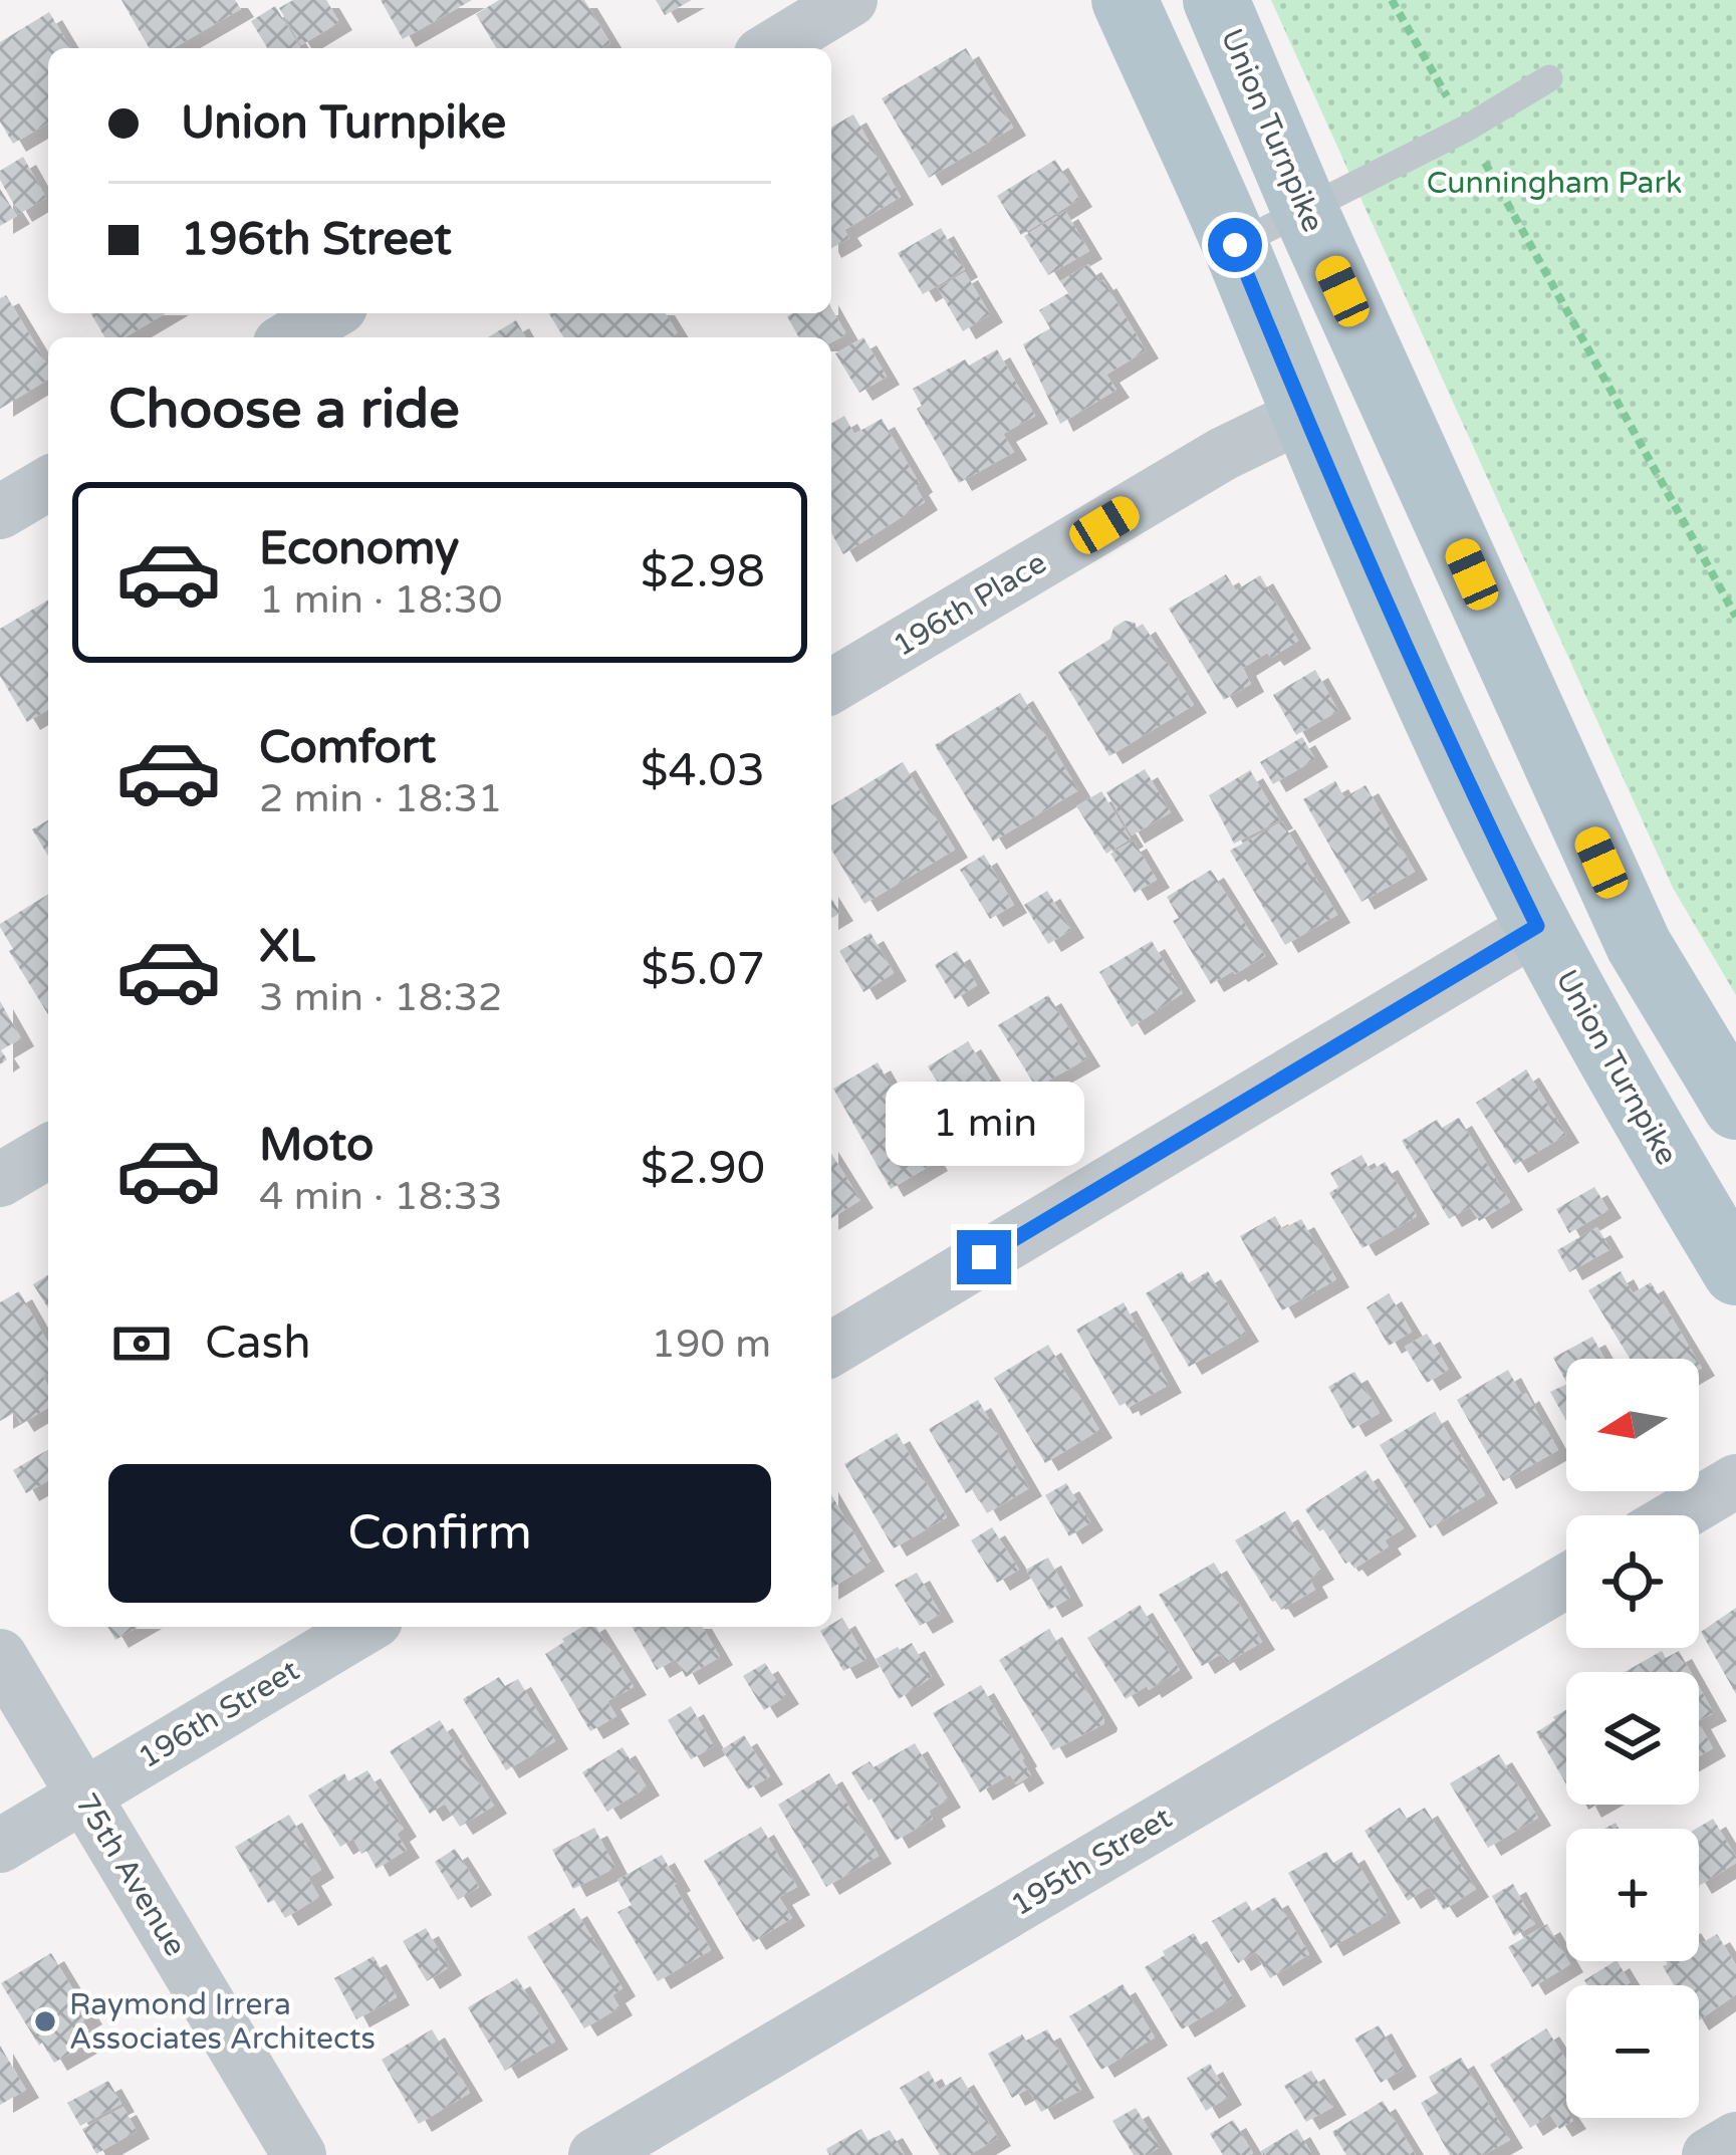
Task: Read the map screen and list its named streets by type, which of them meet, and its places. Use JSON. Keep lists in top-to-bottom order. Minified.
{"streets":{"main road":["Union Turnpike"],"street":["196th Place","196th Street","195th Street","75th Avenue"]},"crossings":[["Union Turnpike","196th Place"],["196th Street","75th Avenue"]],"parks":["Cunningham Park"],"places":["Raymond Irrera Associates Architects"],"north":"left","page":{"banner":["Union Turnpike","196th Street"],"heading":"Choose a ride","list":[{"name":"Economy","note":"1 min · 18:30","value":"$2.98"},{"name":"Comfort","note":"2 min · 18:31","value":"$4.03"},{"name":"XL","note":"3 min · 18:32","value":"$5.07"},{"name":"Moto","note":"4 min · 18:33","value":"$2.90"}],"bubble":"1 min","pay":["Cash","190 m"],"map_buttons":["+","−"],"buttons":"Confirm"}}
